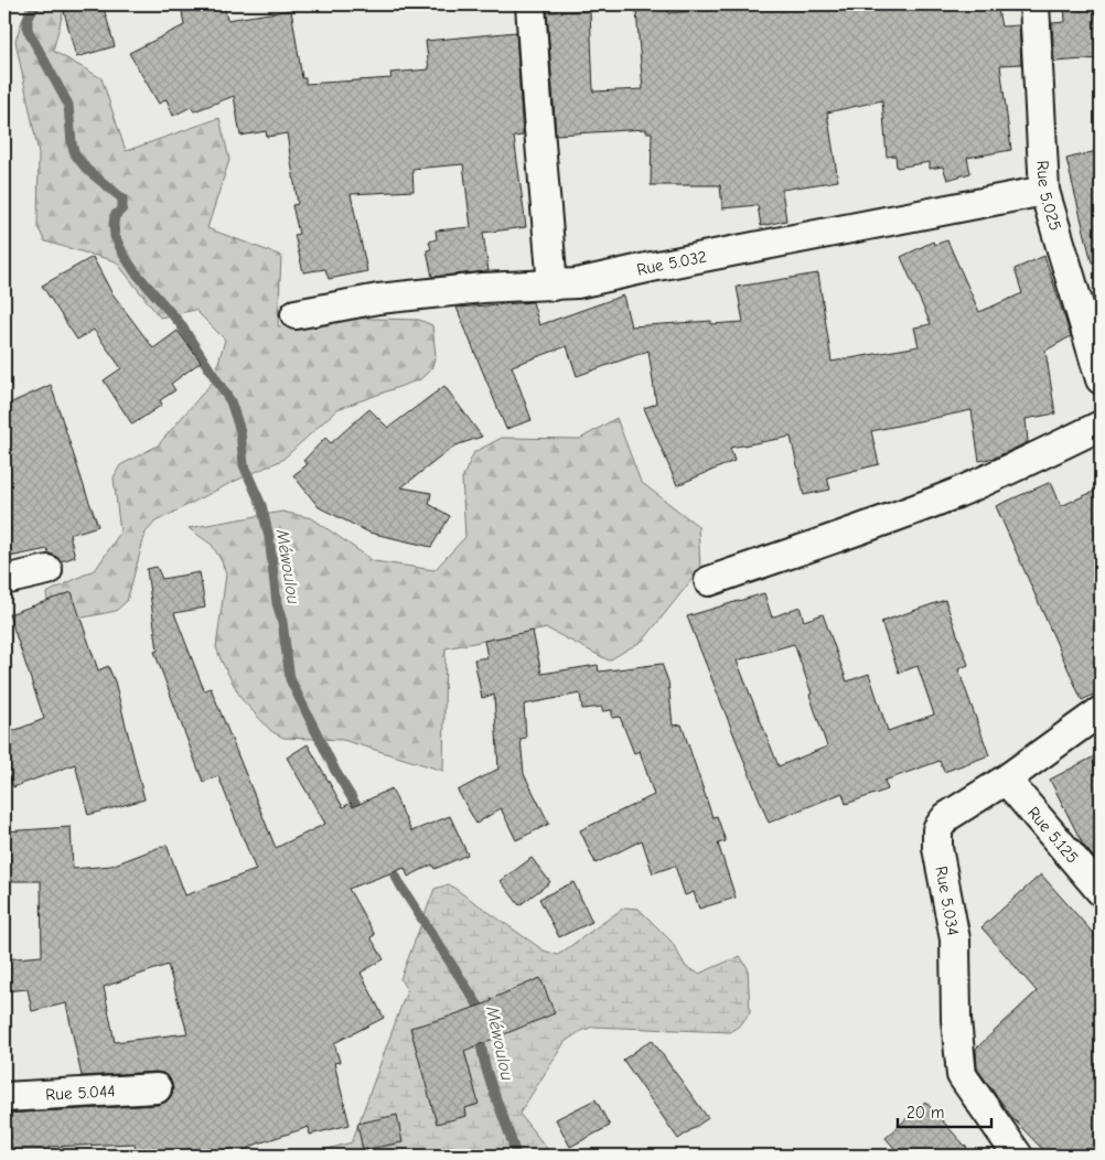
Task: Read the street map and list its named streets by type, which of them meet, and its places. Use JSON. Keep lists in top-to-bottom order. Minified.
{"streets":{"street":["Rue 5.025","Rue 5.032","Rue 5.125","Rue 5.034","Rue 5.044"]},"crossings":[["Rue 5.025","Rue 5.032"],["Rue 5.125","Rue 5.034"]],"water":["Méwoulou"],"scale_bar":"20 m"}
